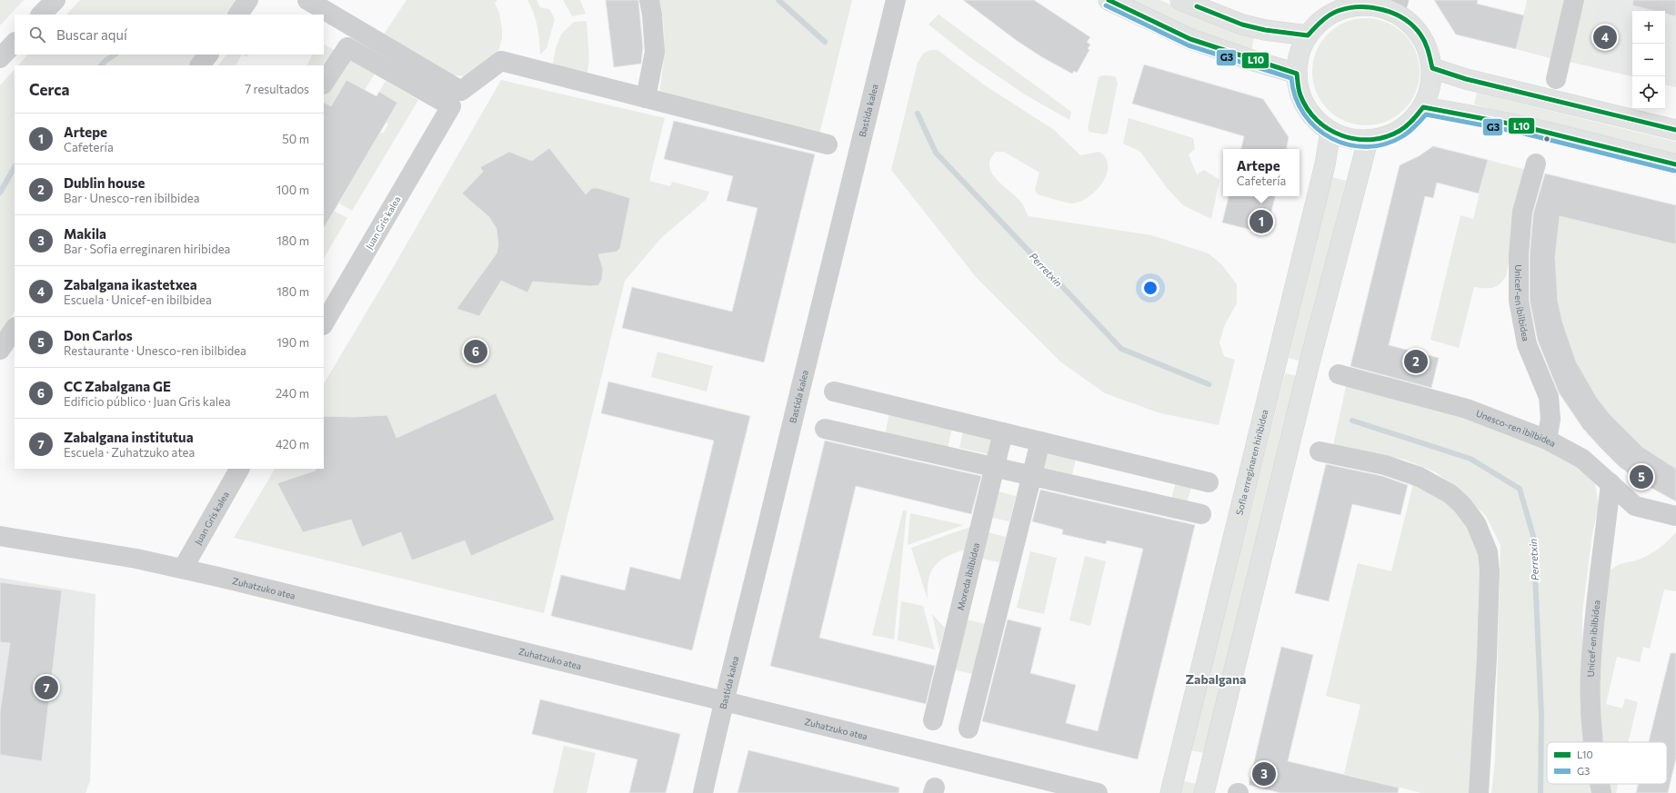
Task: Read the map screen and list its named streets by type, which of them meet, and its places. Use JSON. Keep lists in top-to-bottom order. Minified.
{"streets":{"main road":["Sofia erreginaren hiribidea"],"street":["Bastida kalea","Juan Gris kalea","Unicef-en ibilbidea","Unesco-ren ibilbidea","Moreda ibilbidea","Zuhatzuko atea"]},"crossings":[["Bastida kalea","Zuhatzuko atea"],["Juan Gris kalea","Zuhatzuko atea"],["Unicef-en ibilbidea","Unesco-ren ibilbidea"]],"districts":["Zabalgana"],"water":["Perretxin"],"lines":["transit line L10","transit line G3"],"legend":["L10","G3"],"page":{"map_buttons":["+","−"],"search":"Buscar aquí","pins":["4","1","6","2","5","7","3"],"heading":["Cerca","7 resultados"],"list":[{"mark":"1","name":"Artepe","note":"Cafetería","value":"50 m"},{"mark":"2","name":"Dublin house","note":"Bar · Unesco-ren ibilbidea","value":"100 m"},{"mark":"3","name":"Makila","note":"Bar · Sofia erreginaren hiribidea","value":"180 m"},{"mark":"4","name":"Zabalgana ikastetxea","note":"Escuela · Unicef-en ibilbidea","value":"180 m"},{"mark":"5","name":"Don Carlos","note":"Restaurante · Unesco-ren ibilbidea","value":"190 m"},{"mark":"6","name":"CC Zabalgana GE","note":"Edificio público · Juan Gris kalea","value":"240 m"},{"mark":"7","name":"Zabalgana institutua","note":"Escuela · Zuhatzuko atea","value":"420 m"}],"popup":["Artepe","Cafetería"]}}
